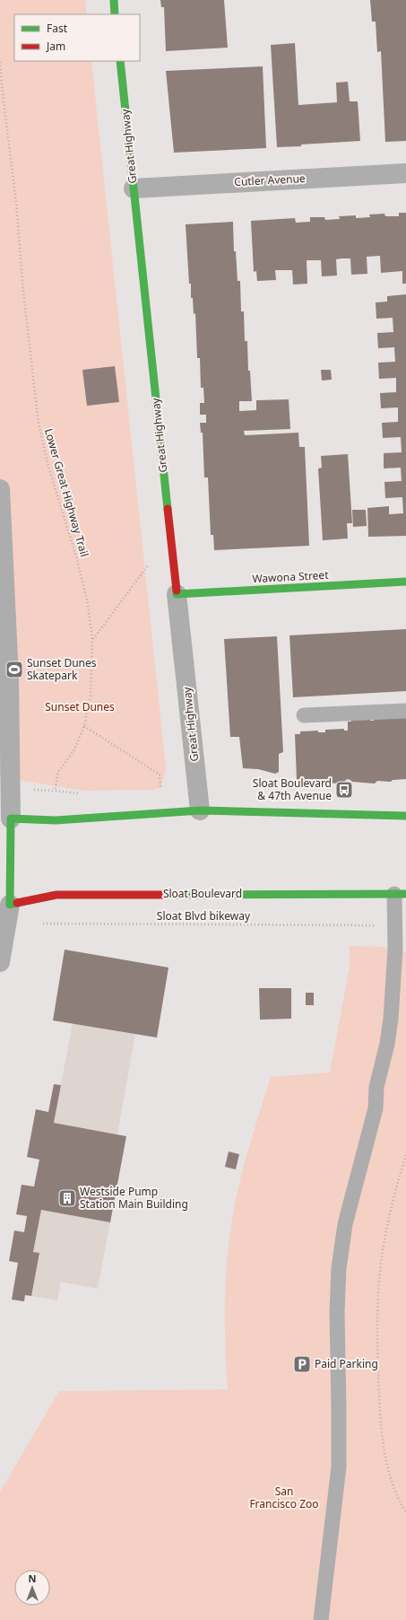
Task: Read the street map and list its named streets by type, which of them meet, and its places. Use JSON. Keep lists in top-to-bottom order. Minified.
{"streets":{"street":["Great Highway","Cutler Avenue","Wawona Street","Sloat Boulevard"],"path":["Lower Great Highway Trail","Sloat Blvd bikeway"]},"crossings":[["Great Highway","Cutler Avenue"],["Great Highway","Wawona Street"],["Sloat Boulevard","Sloat Blvd bikeway"]],"parks":["Sunset Dunes","San Francisco Zoo"],"places":{"sports":["Sunset Dunes Skatepark"],"bus stop":["Sloat Boulevard & 47th Avenue"],"building":["Westside Pump Station Main Building"],"parking":["Paid Parking"]},"legend":["Fast","Jam"],"north":"top"}
